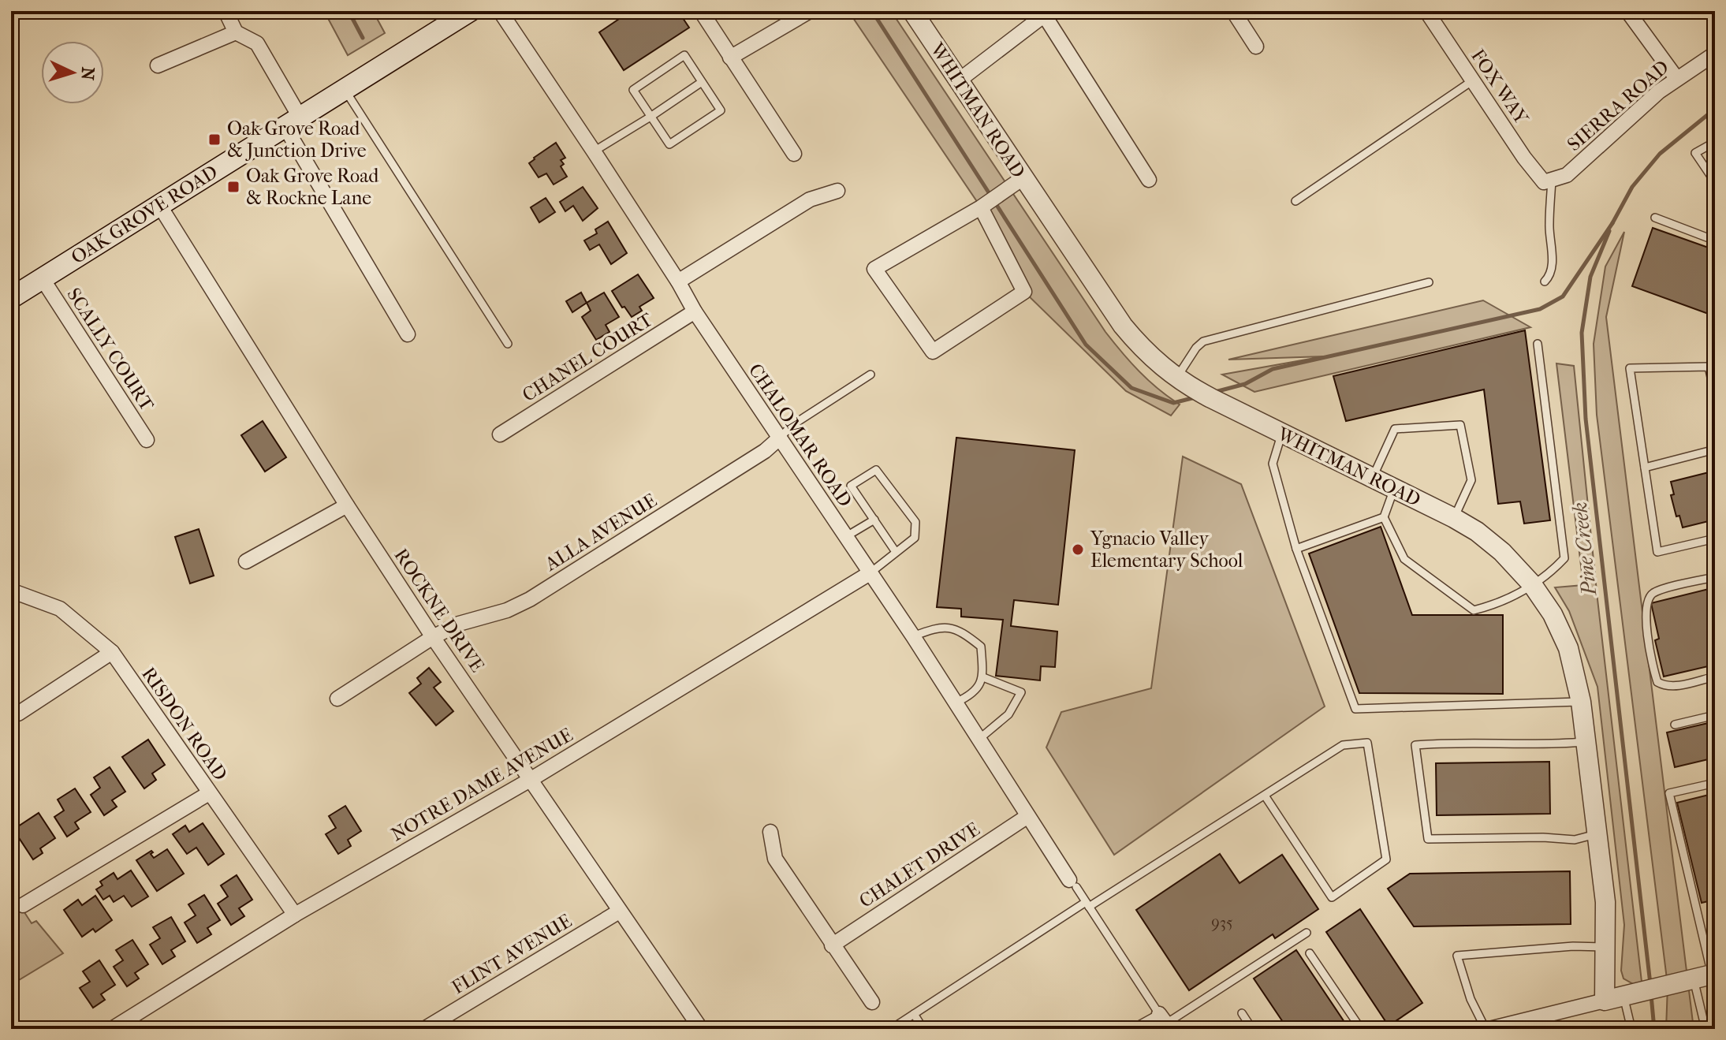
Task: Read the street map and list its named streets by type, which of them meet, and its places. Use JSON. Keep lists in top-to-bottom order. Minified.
{"streets":{"main road":["OAK GROVE ROAD"],"street":["FOX WAY","SIERRA ROAD","WHITMAN ROAD","SCALLY COURT","CHANEL COURT","CHALOMAR ROAD","ALLA AVENUE","ROCKNE DRIVE","RISDON ROAD","NOTRE DAME AVENUE","CHALET DRIVE","FLINT AVENUE"]},"crossings":[["FOX WAY","SIERRA ROAD"],["OAK GROVE ROAD","SCALLY COURT"],["OAK GROVE ROAD","ROCKNE DRIVE"],["CHANEL COURT","CHALOMAR ROAD"],["CHALOMAR ROAD","ALLA AVENUE"],["CHALOMAR ROAD","NOTRE DAME AVENUE"],["CHALOMAR ROAD","CHALET DRIVE"],["ALLA AVENUE","ROCKNE DRIVE"],["ROCKNE DRIVE","NOTRE DAME AVENUE"],["ROCKNE DRIVE","FLINT AVENUE"],["RISDON ROAD","NOTRE DAME AVENUE"]],"water":["Pine Creek"],"places":{"transit":["Oak Grove Road & Junction Drive","Oak Grove Road & Rockne Lane"],"other":["Ygnacio Valley Elementary School"]},"house_numbers":["935"],"north":"right"}
